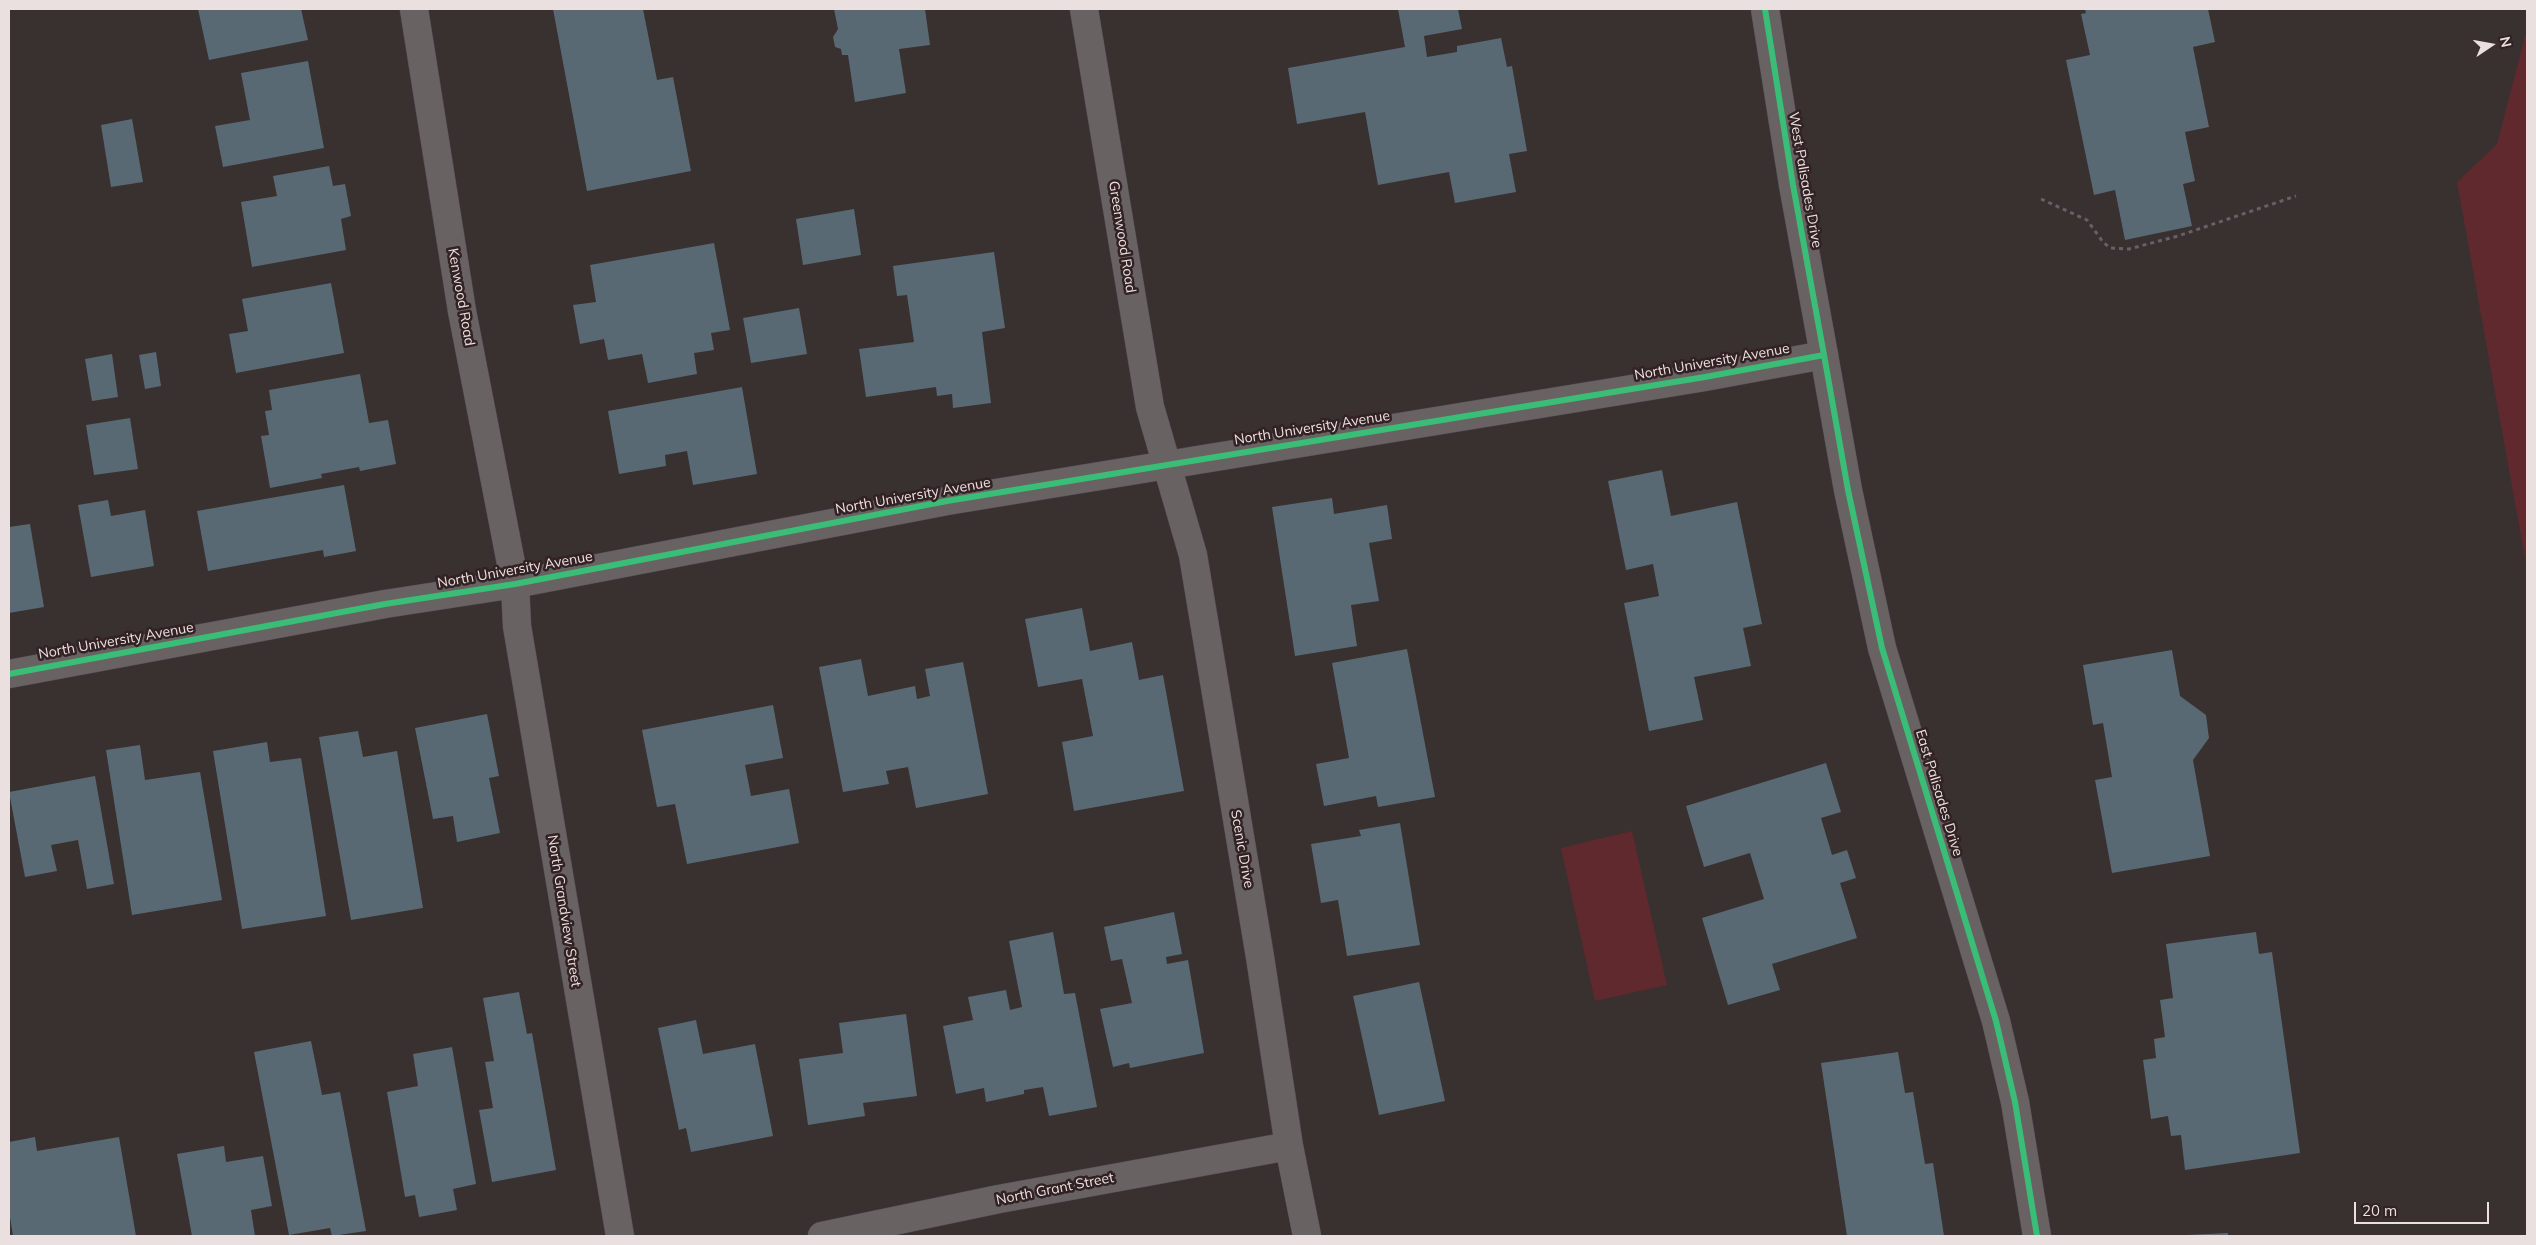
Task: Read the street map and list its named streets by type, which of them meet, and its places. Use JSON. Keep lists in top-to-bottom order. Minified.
{"streets":{"street":["West Palisades Drive","Greenwood Road","Kenwood Road","North University Avenue","East Palisades Drive","Scenic Drive","North Grandview Street","North Grant Street"]},"crossings":[["West Palisades Drive","North University Avenue"],["West Palisades Drive","East Palisades Drive"],["Greenwood Road","North University Avenue"],["Greenwood Road","Scenic Drive"],["Kenwood Road","North University Avenue"],["Kenwood Road","North Grandview Street"],["North University Avenue","East Palisades Drive"],["North University Avenue","Scenic Drive"],["North University Avenue","North Grandview Street"],["Scenic Drive","North Grant Street"]],"scale_bar":"20 m","north":"right"}
